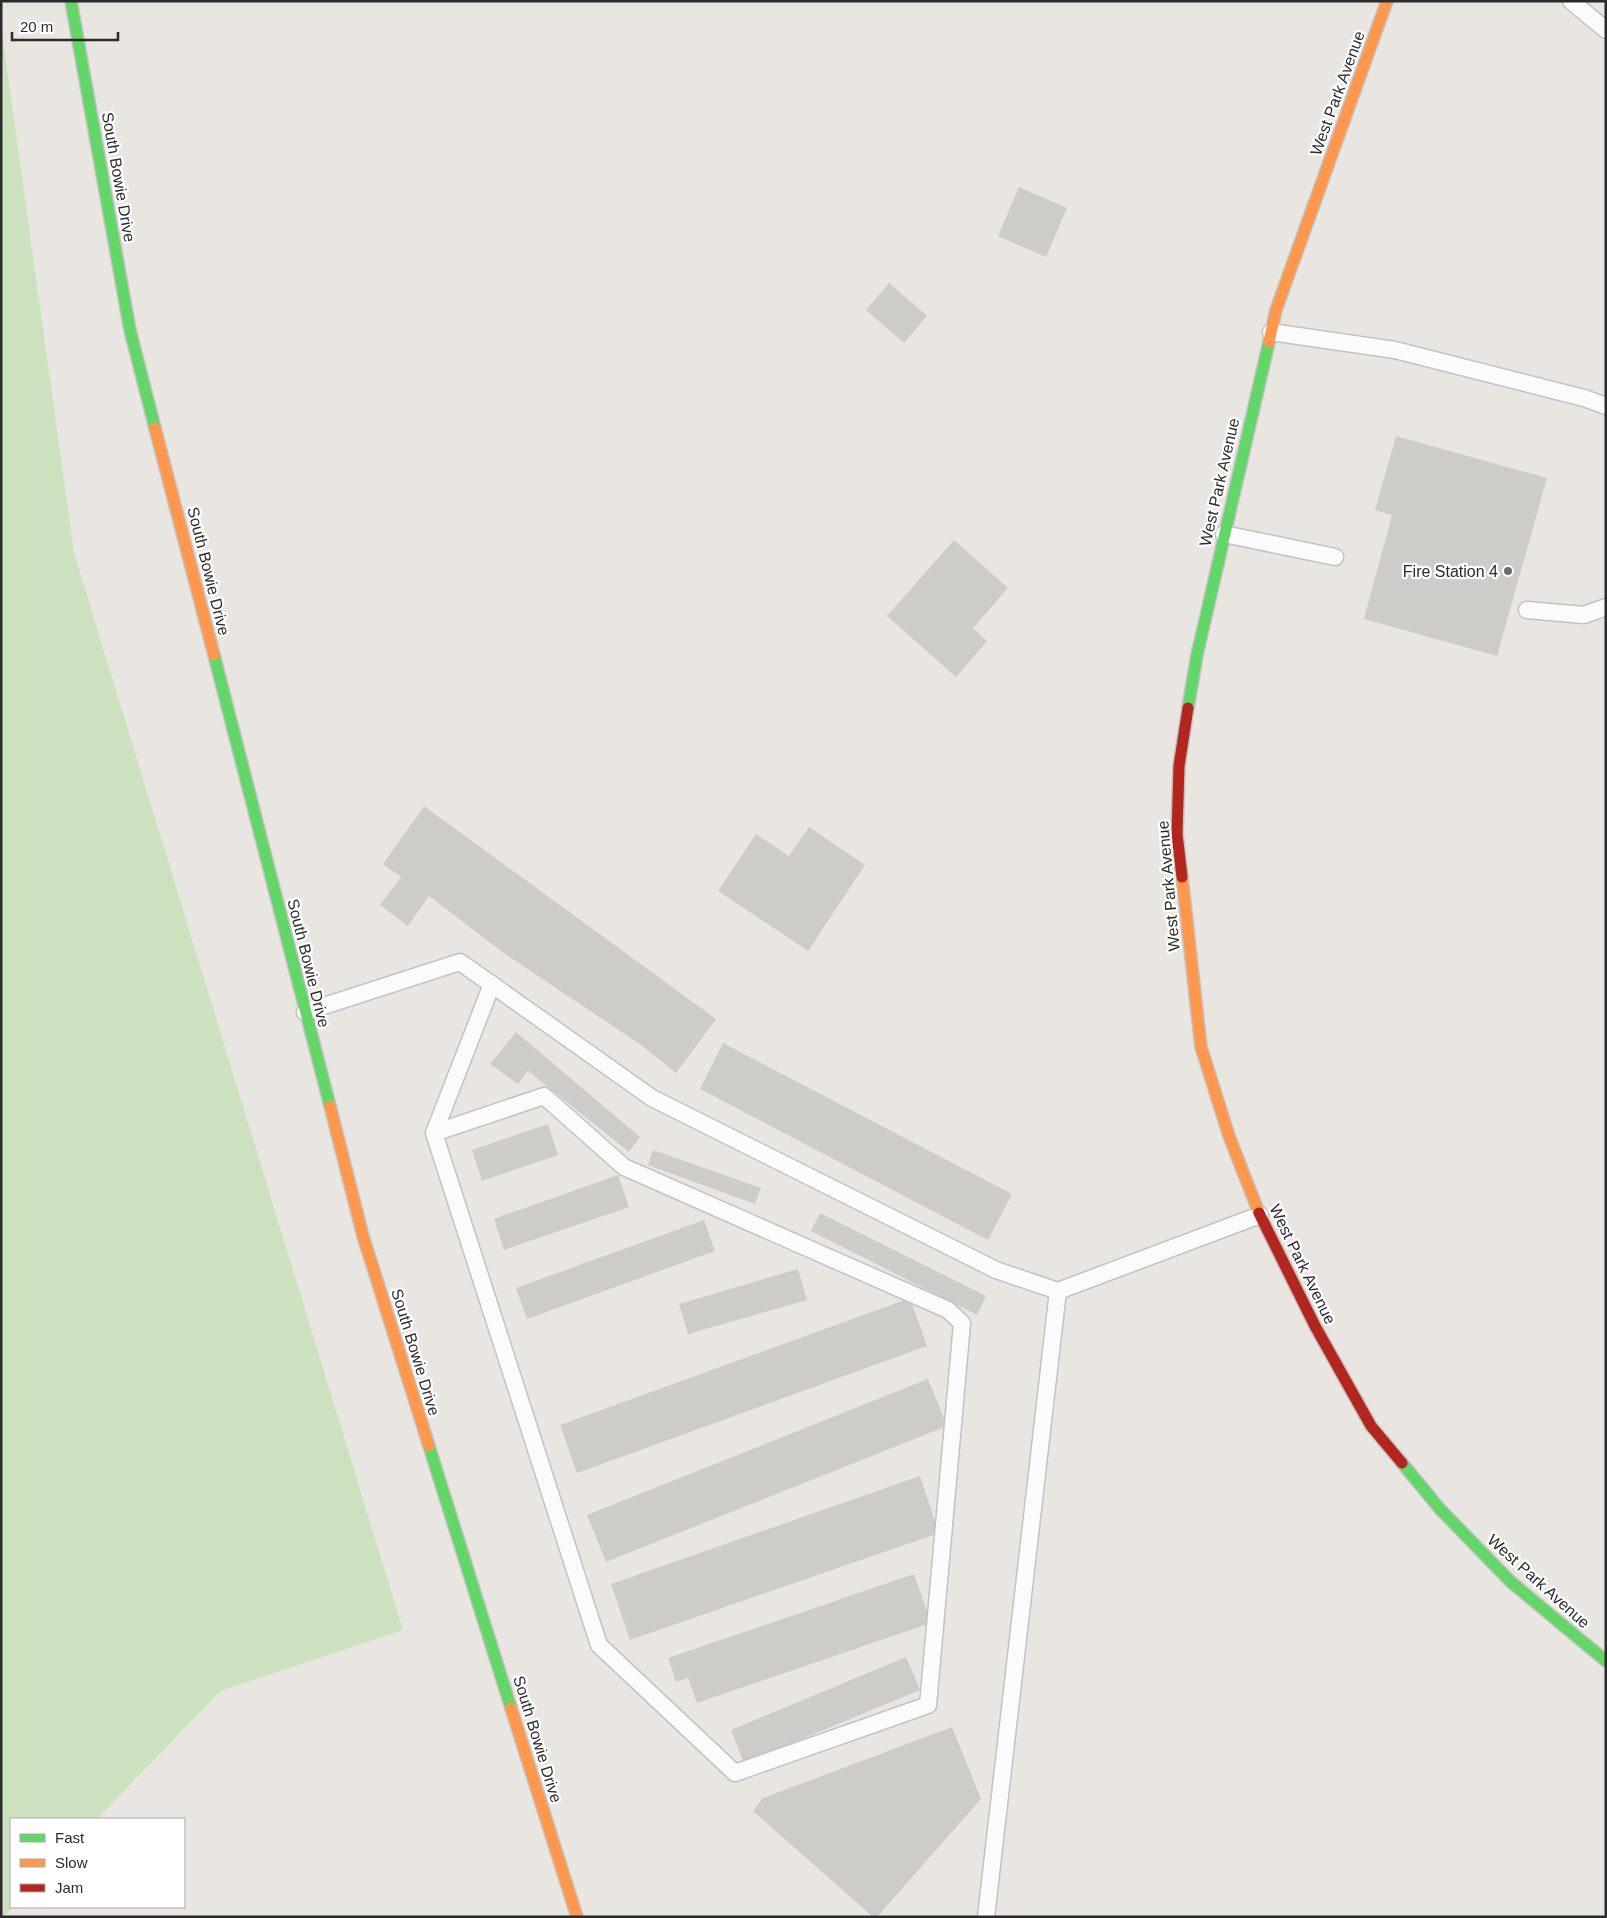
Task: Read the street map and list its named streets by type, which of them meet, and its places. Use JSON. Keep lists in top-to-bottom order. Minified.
{"streets":{"street":["West Park Avenue","South Bowie Drive"]},"places":["Fire Station 4"],"legend":["Fast","Slow","Jam"],"scale_bar":"20 m"}
